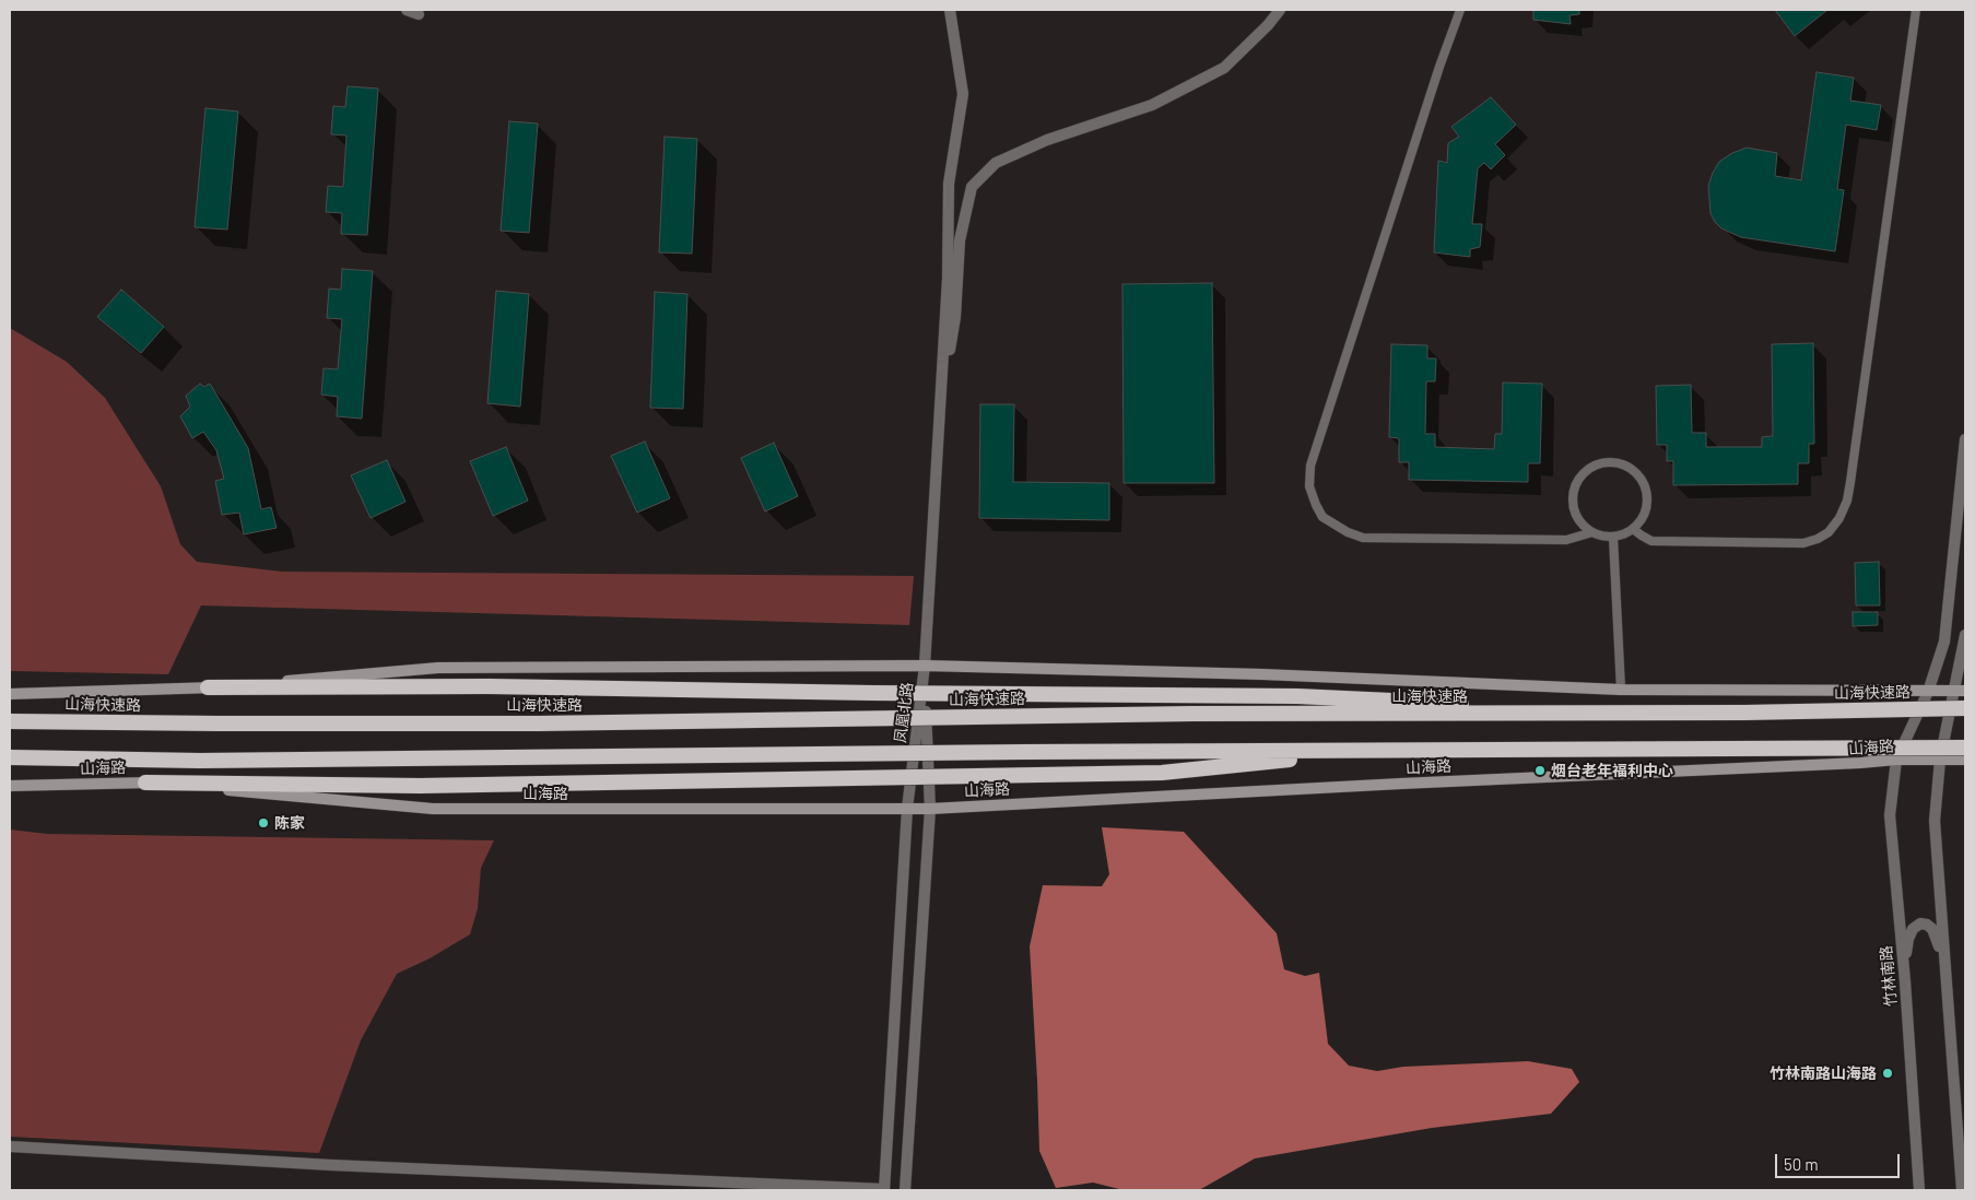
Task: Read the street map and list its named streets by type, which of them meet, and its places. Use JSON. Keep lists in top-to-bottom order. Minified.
{"streets":{"highway":["山海快速路"],"main road":["山海路"],"street":["凤凰北路","竹林南路"]},"crossings":[["凤凰北路","山海路"],["山海路","竹林南路"]],"places":["烟台老年福利中心","陈家","竹林南路山海路"],"scale_bar":"50 m"}
